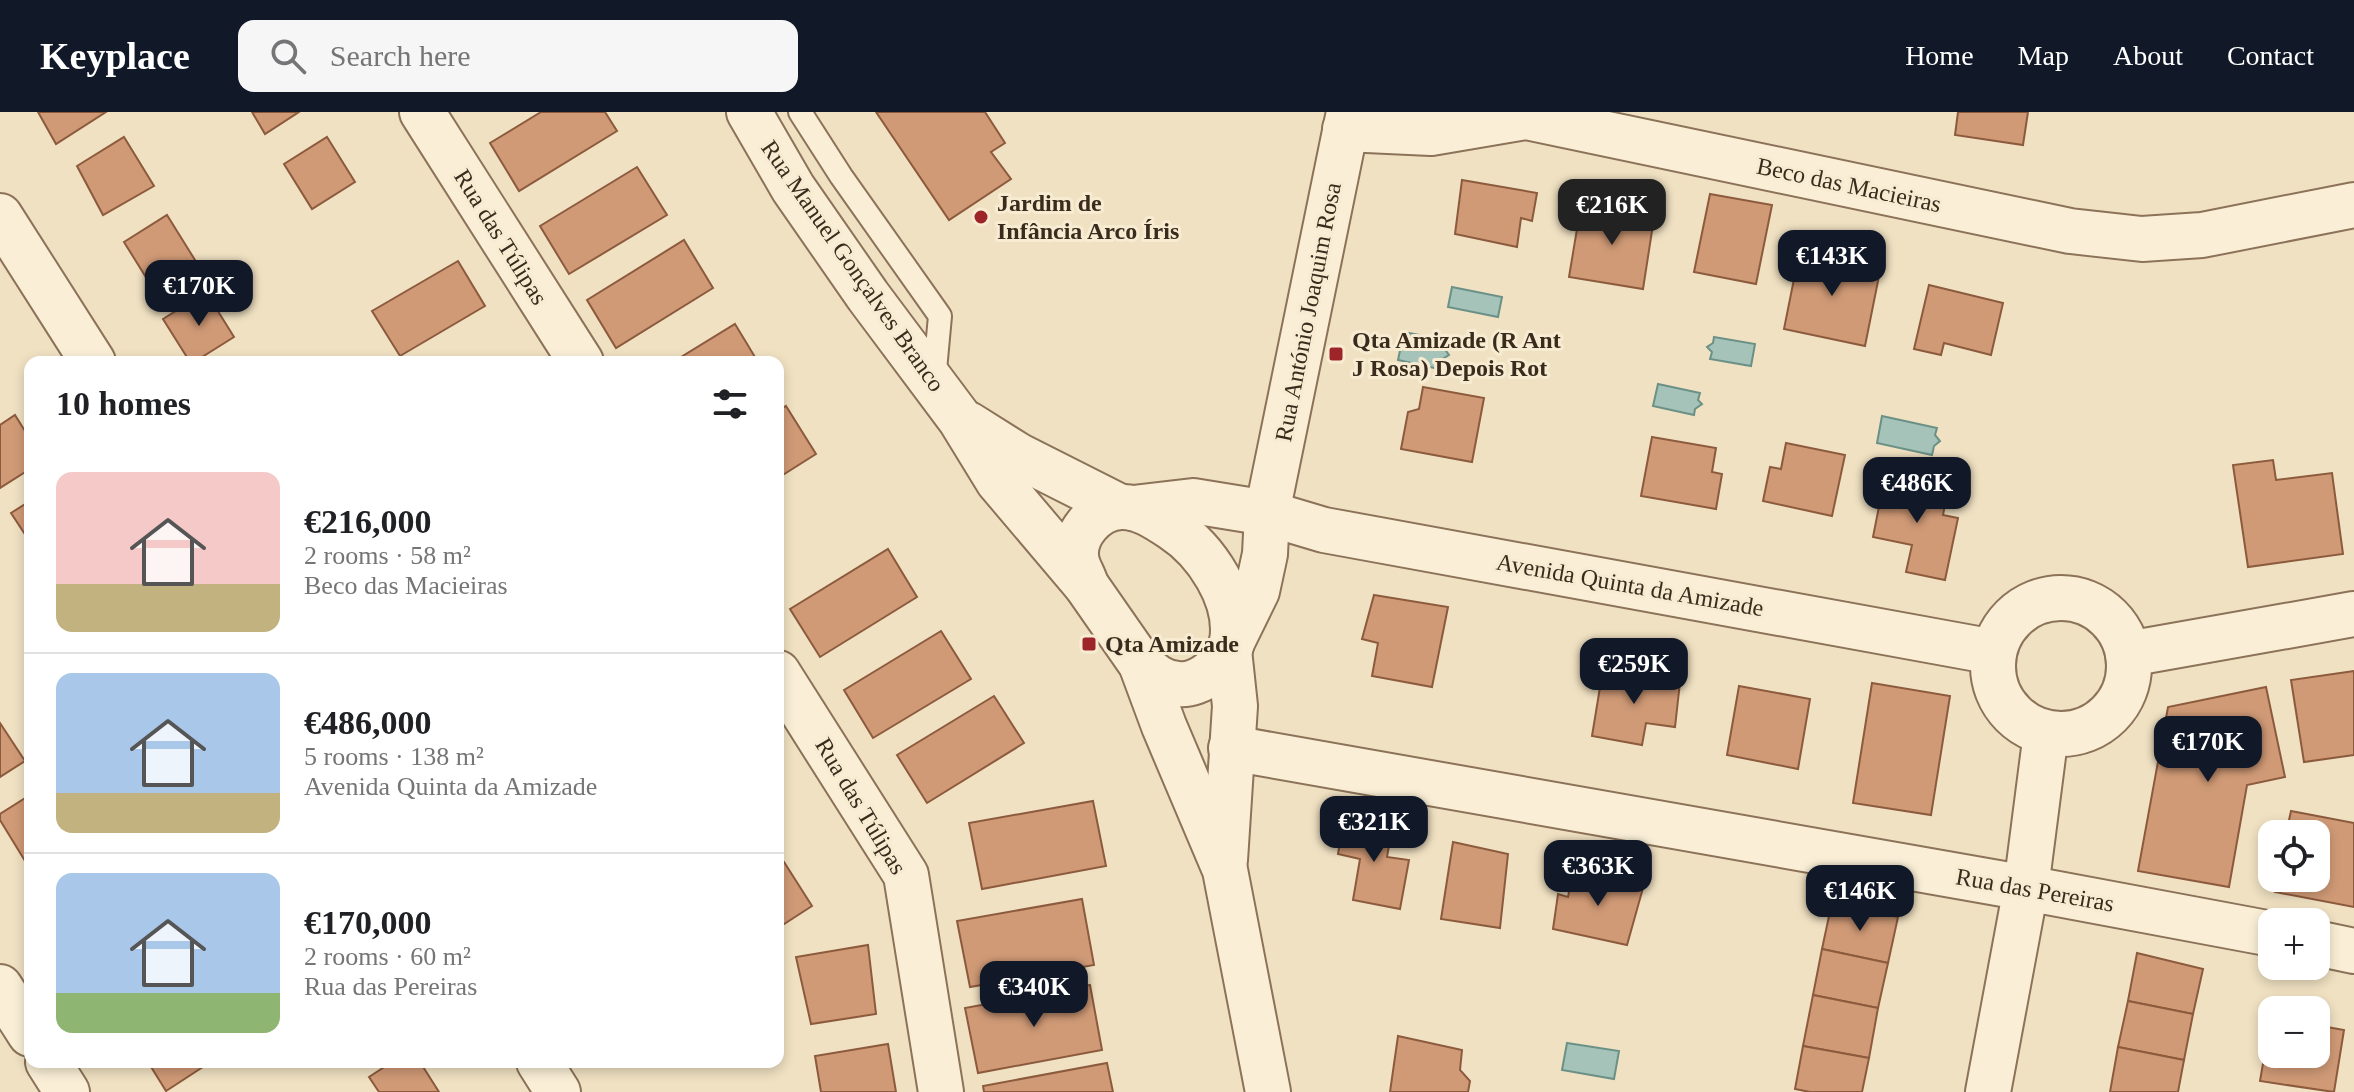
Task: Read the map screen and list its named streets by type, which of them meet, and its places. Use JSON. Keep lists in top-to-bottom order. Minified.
{"streets":{"street":["Beco das Macieiras","Rua das Túlipas","Rua Manuel Gonçalves Branco","Rua António Joaquim Rosa","Avenida Quinta da Amizade","Rua das Pereiras"]},"crossings":[["Beco das Macieiras","Rua António Joaquim Rosa"],["Rua Manuel Gonçalves Branco","Rua António Joaquim Rosa"],["Rua Manuel Gonçalves Branco","Rua das Pereiras"],["Rua António Joaquim Rosa","Avenida Quinta da Amizade"]],"places":{"other":["Jardim de Infância Arco Íris"],"transit":["Qta Amizade (R Ant J Rosa) Depois Rot","Qta Amizade"]},"page":{"header":"Keyplace","search":"Search here","nav":["Home","Map","About","Contact"],"price":["€216K","€143K","€170K","€486K","€259K","€170K","€321K","€363K","€146K","€340K"],"heading":"10 homes","list":[{"name":"€216,000","note":"2 rooms · 58 m² · Beco das Macieiras"},{"name":"€486,000","note":"5 rooms · 138 m² · Avenida Quinta da Amizade"},{"name":"€170,000","note":"2 rooms · 60 m² · Rua das Pereiras"}],"map_buttons":["+","−"]}}
